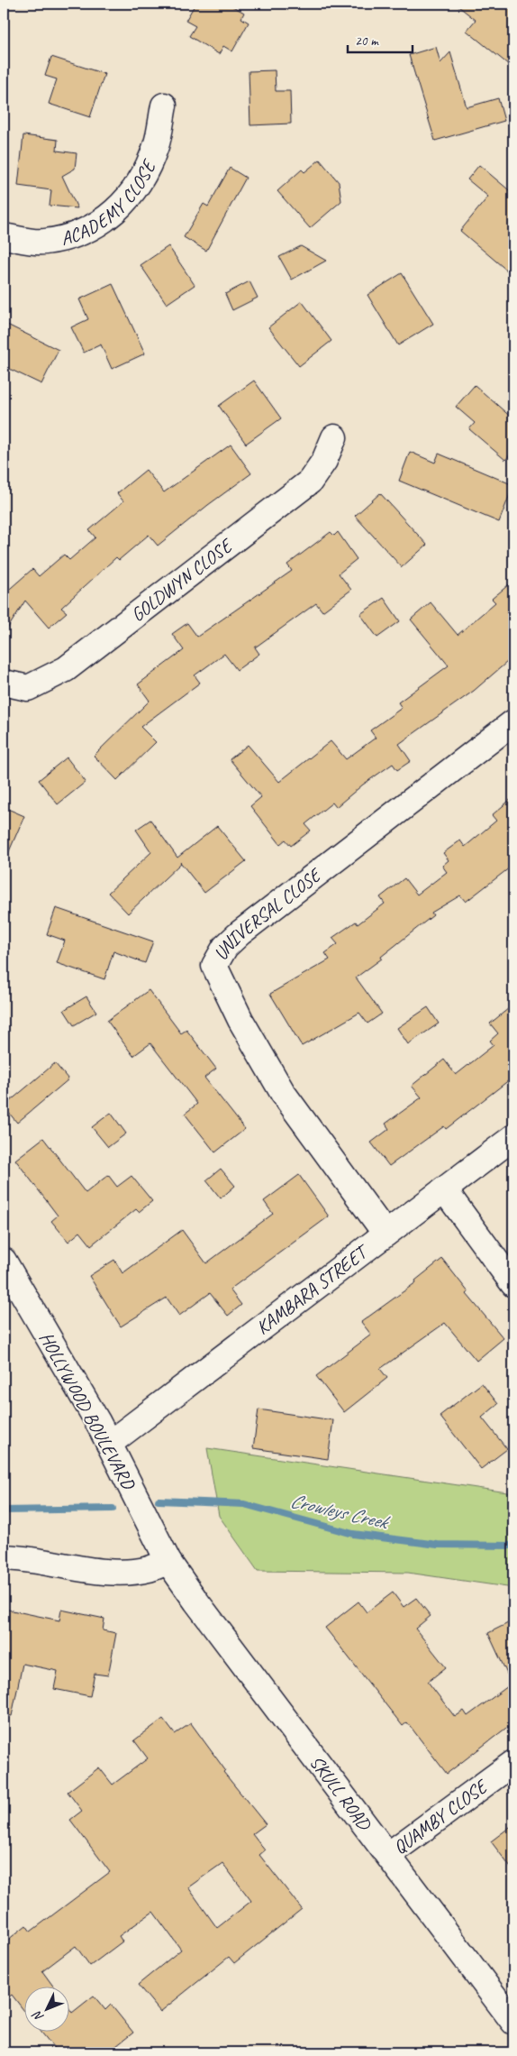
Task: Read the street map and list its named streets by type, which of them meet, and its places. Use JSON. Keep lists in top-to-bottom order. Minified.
{"streets":{"street":["ACADEMY CLOSE","GOLDWYN CLOSE","UNIVERSAL CLOSE","KAMBARA STREET","HOLLYWOOD BOULEVARD","SKULL ROAD","QUAMBY CLOSE"]},"crossings":[["UNIVERSAL CLOSE","KAMBARA STREET"],["KAMBARA STREET","HOLLYWOOD BOULEVARD"],["HOLLYWOOD BOULEVARD","SKULL ROAD"],["SKULL ROAD","QUAMBY CLOSE"]],"water":["Crowleys Creek"],"scale_bar":"20 m","north":"bottom left"}
